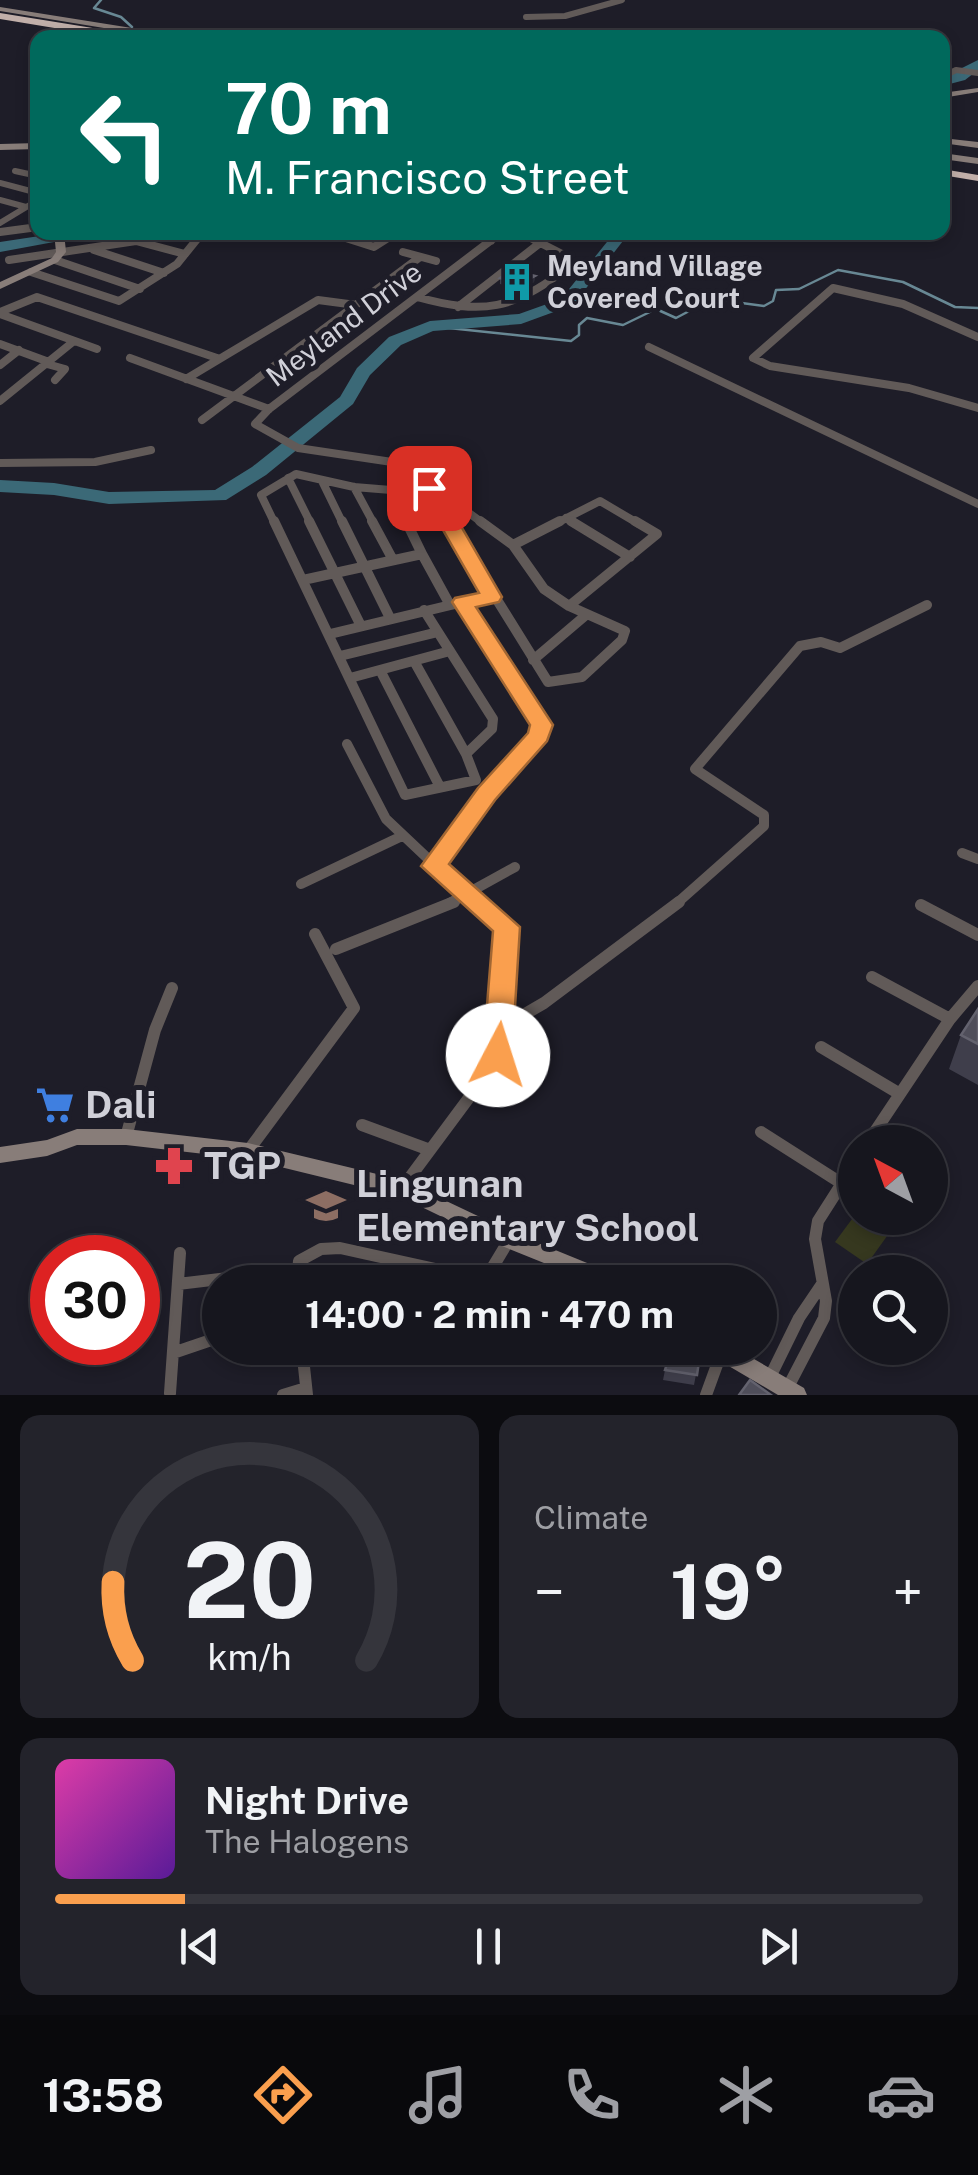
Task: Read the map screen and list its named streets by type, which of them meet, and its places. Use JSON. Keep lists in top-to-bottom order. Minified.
{"streets":{"street":["Meyland Drive"]},"places":{"building":["Meyland Village Covered Court"],"supermarket":["Dali"],"pharmacy":["TGP"],"school or university":["Lingunan Elementary School"]},"north":"top left","page":{"turn":["70 m","M. Francisco Street"],"limit":"30","trip":"14:00 · 2 min · 470 m","tile":"Climate","heat":["−","19°","+"],"song":["Night Drive","The Halogens"],"tabs":"13:58","gauge":["20","km/h"]}}
